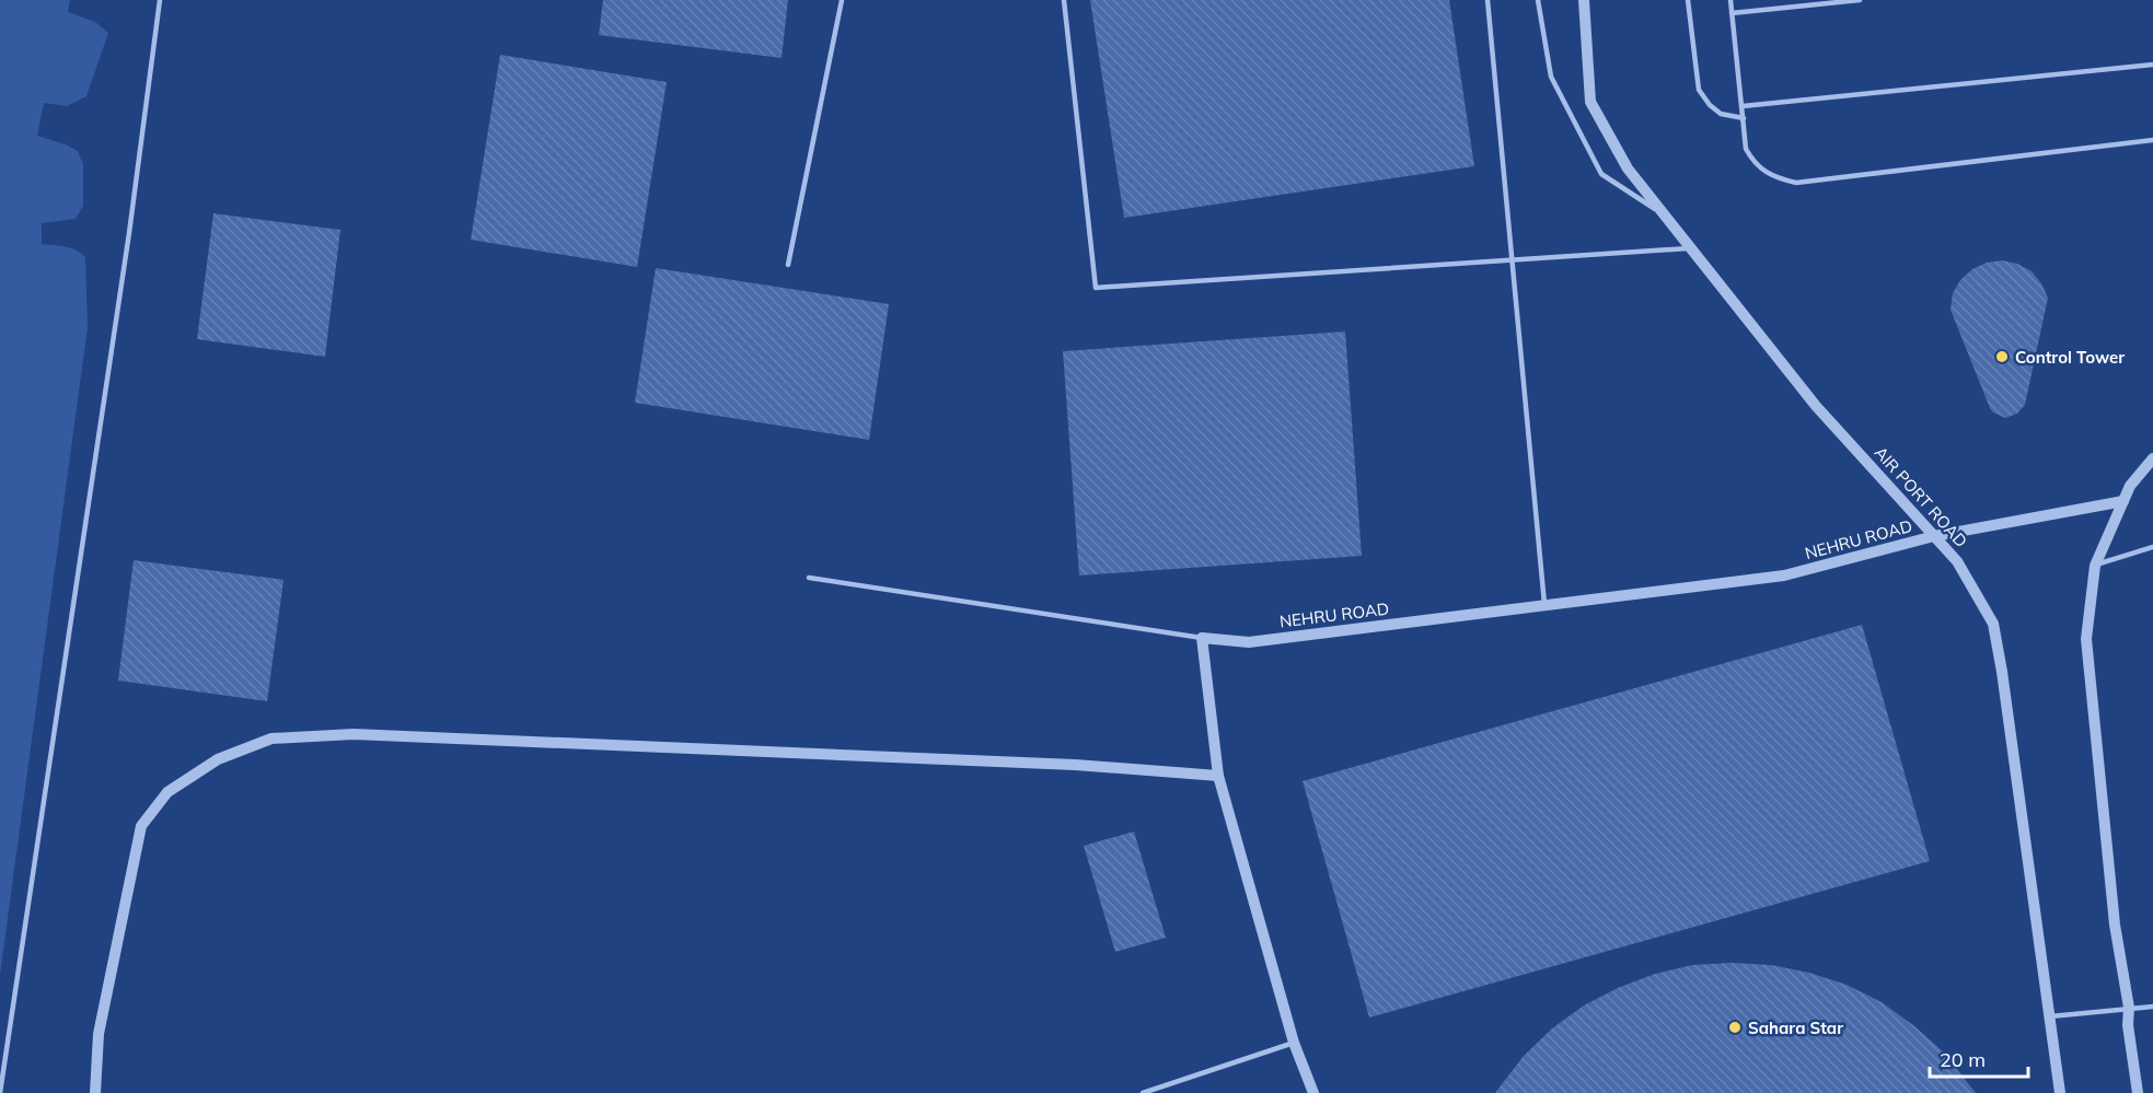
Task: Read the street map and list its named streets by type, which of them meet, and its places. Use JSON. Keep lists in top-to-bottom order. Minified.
{"streets":{"street":["AIR PORT ROAD","NEHRU ROAD"]},"crossings":[["AIR PORT ROAD","NEHRU ROAD"]],"places":["Control Tower","Sahara Star"],"scale_bar":"20 m"}
